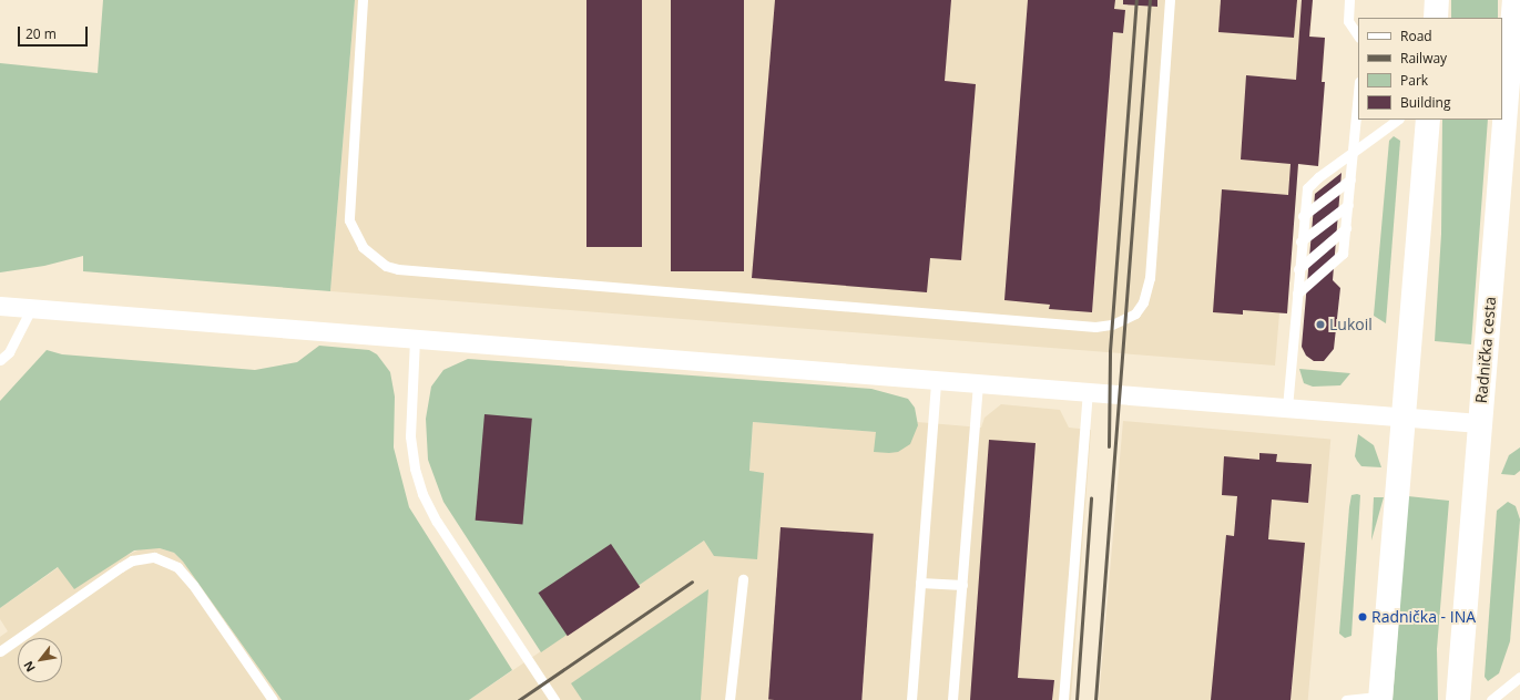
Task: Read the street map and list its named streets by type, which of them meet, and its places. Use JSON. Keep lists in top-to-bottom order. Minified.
{"streets":{"main road":["Radnička cesta"]},"places":["Lukoil","Radnička - INA"],"legend":["Road","Railway","Park","Building"],"scale_bar":"20 m","north":"bottom left"}
